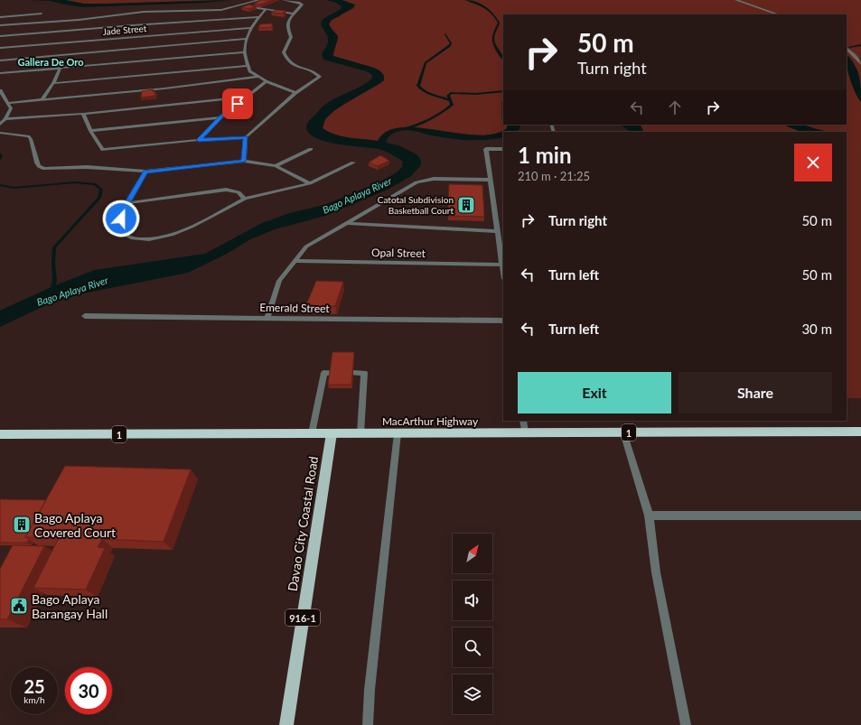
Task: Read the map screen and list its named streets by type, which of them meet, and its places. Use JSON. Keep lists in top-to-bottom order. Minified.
{"streets":{"highway":["MacArthur Highway","1"],"main road":["Davao City Coastal Road","916-1"],"street":["Jade Street","Opal Street","Emerald Street"]},"crossings":[["MacArthur Highway","Davao City Coastal Road"]],"districts":["Gallera De Oro"],"water":["Bago Aplaya River"],"places":{"building":["Catotal Subdivision Basketball Court","Bago Aplaya Covered Court"],"public building":["Bago Aplaya Barangay Hall"]},"north":"top right","page":{"turn":["50 m","Turn right"],"heading":["1 min","210 m · 21:25"],"list":[{"name":"Turn right","value":"50 m"},{"name":"Turn left","value":"50 m"},{"name":"Turn left","value":"30 m"}],"buttons":["Exit","Share"],"speed":"25 km/h","limit":"30"}}
